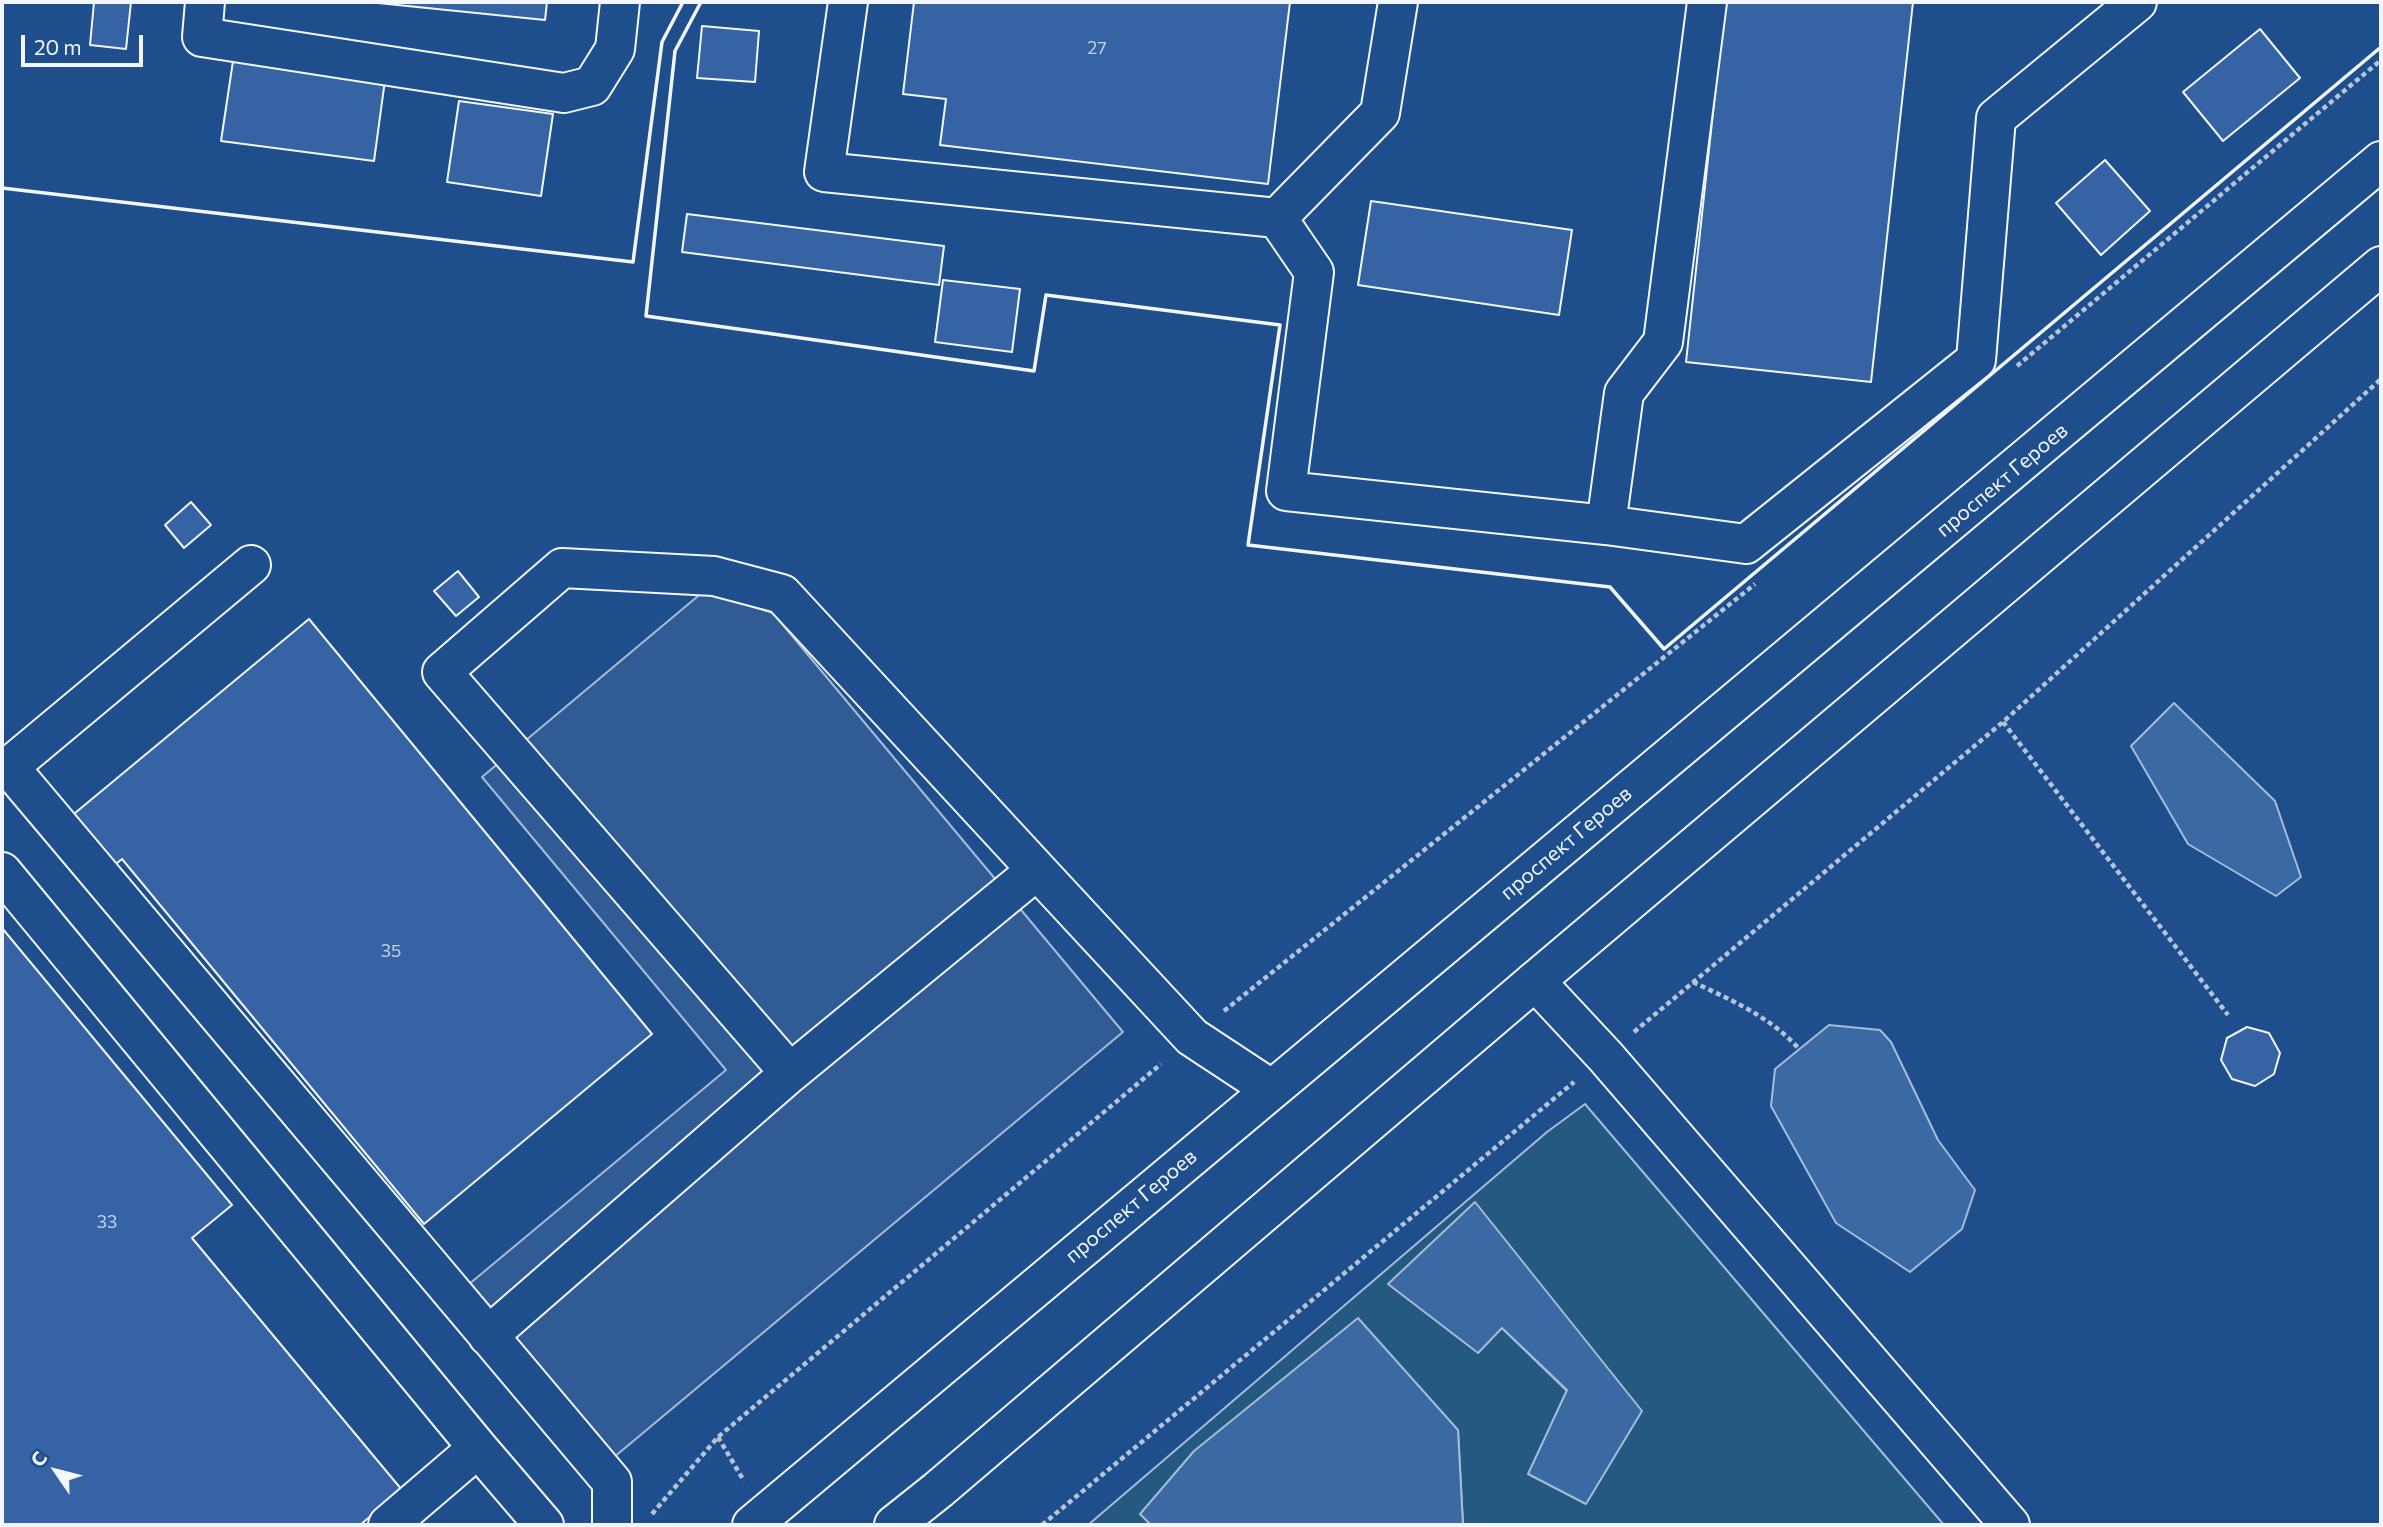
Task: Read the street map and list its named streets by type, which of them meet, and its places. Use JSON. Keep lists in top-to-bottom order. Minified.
{"streets":{"main road":["проспект Героев"]},"house_numbers":["27","35","33"],"scale_bar":"20 m","north":"top left"}
